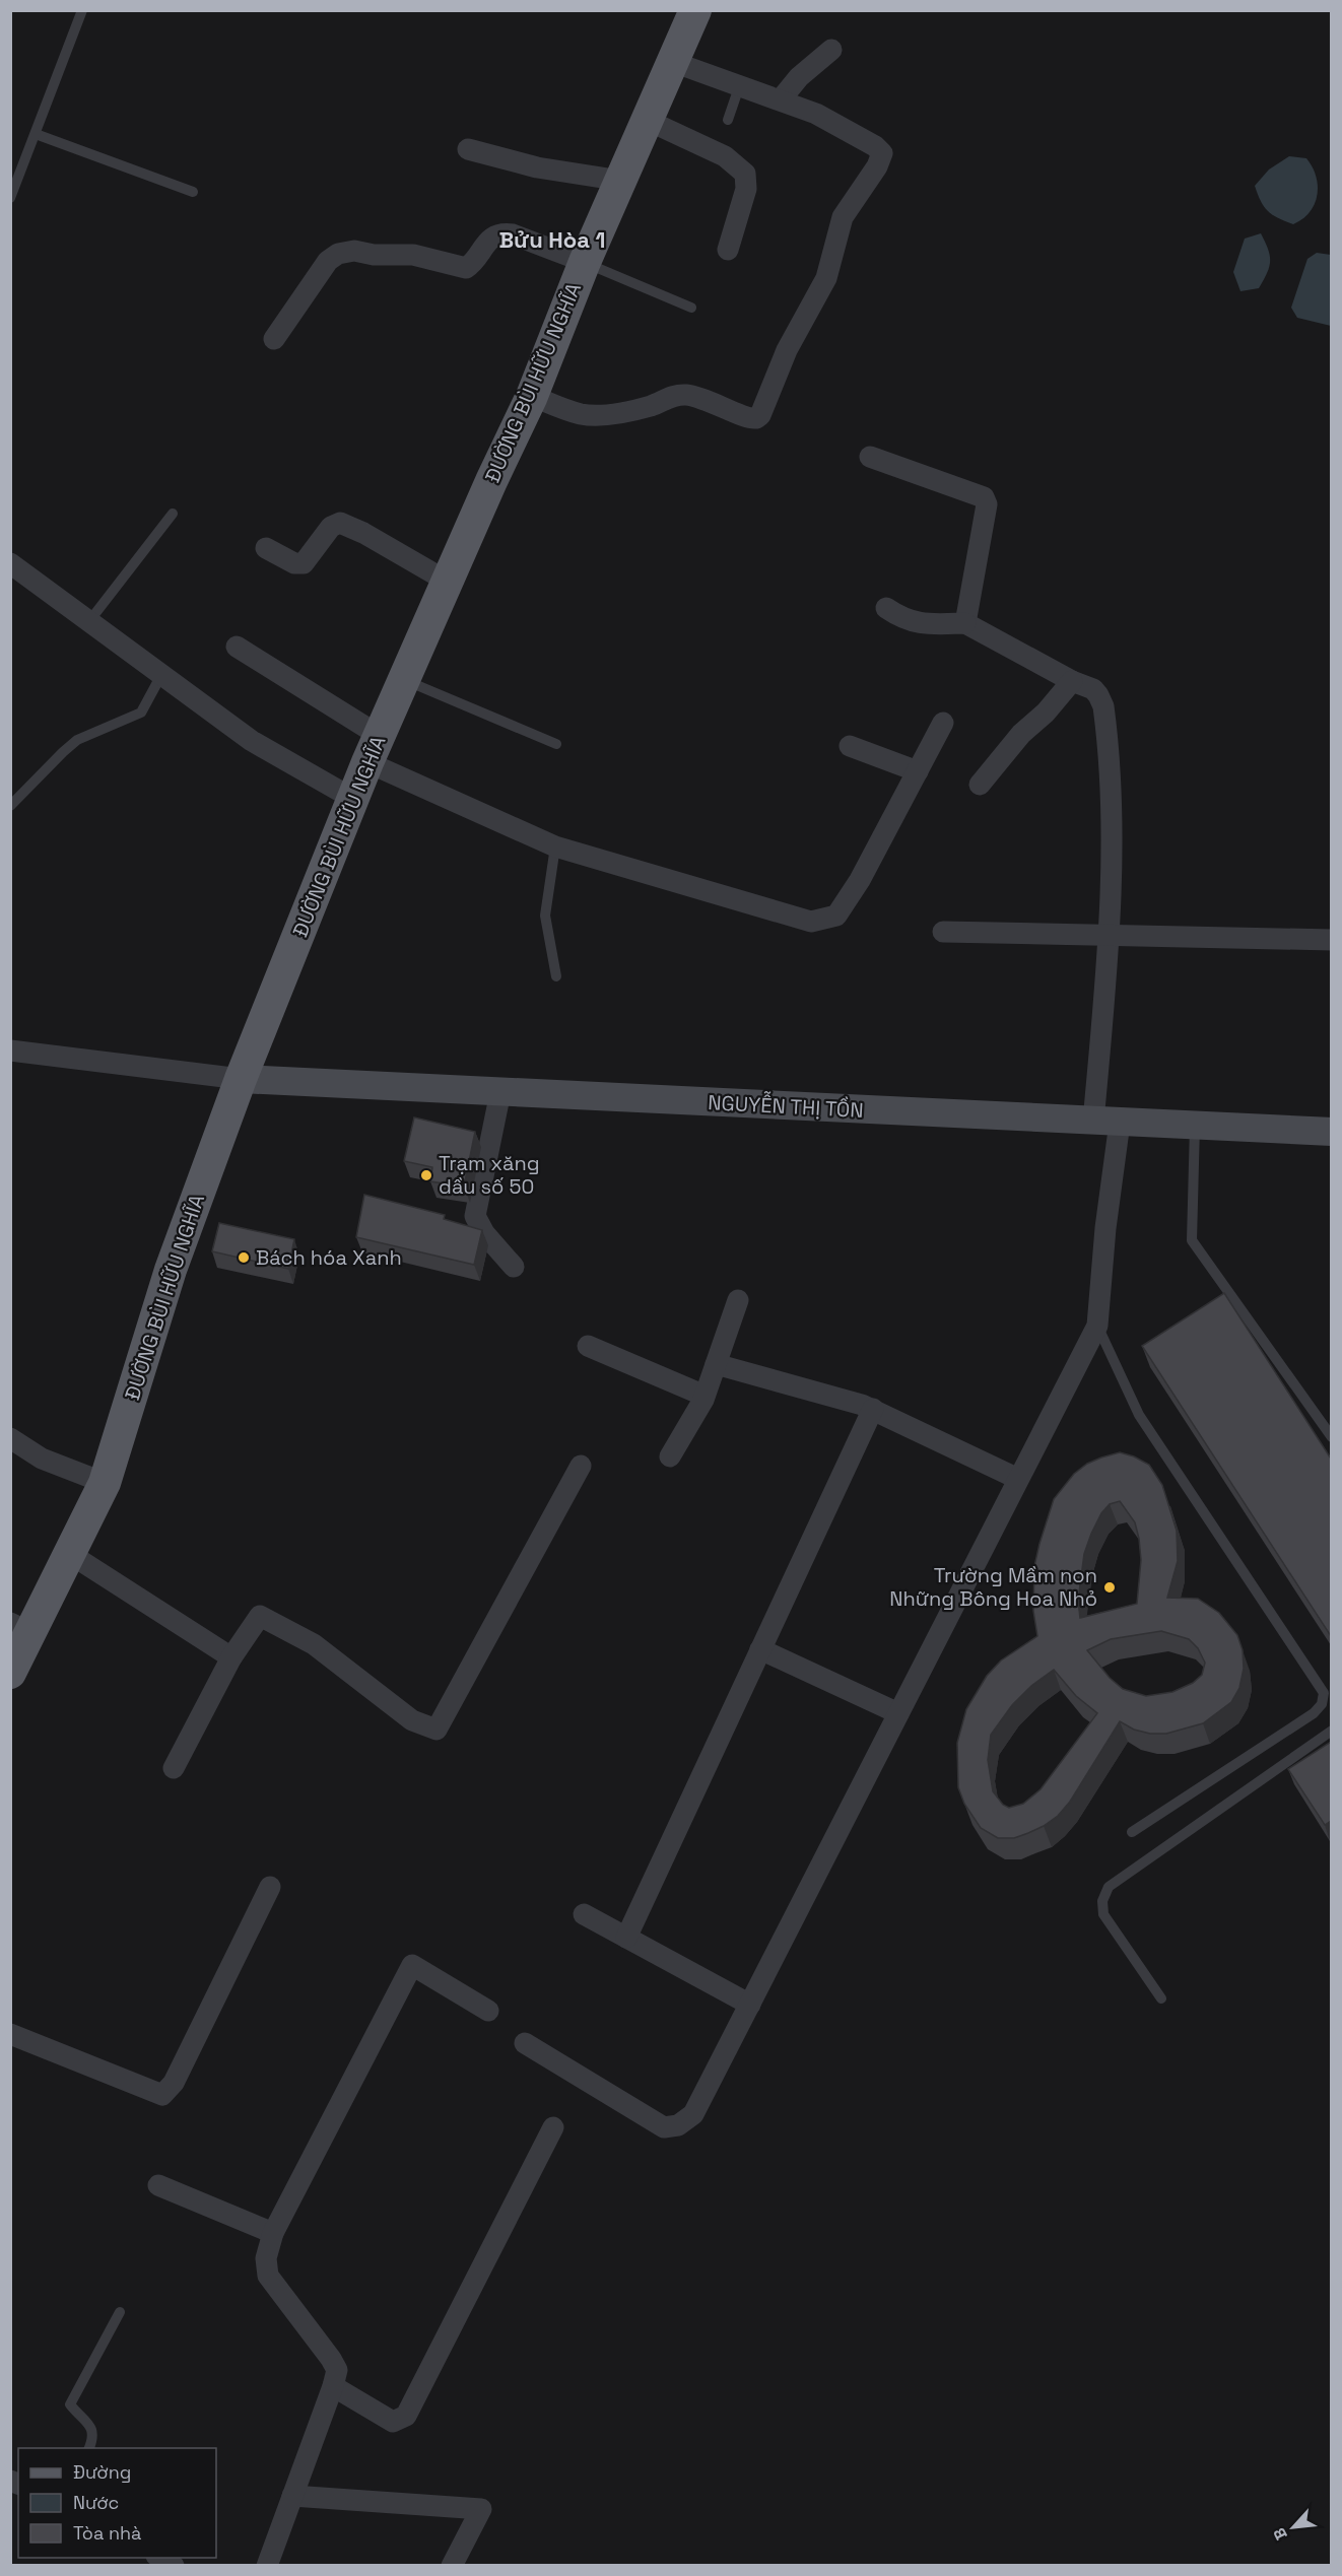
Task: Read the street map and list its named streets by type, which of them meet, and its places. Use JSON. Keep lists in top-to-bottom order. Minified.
{"streets":{"main road":["ĐƯỜNG BÙI HỮU NGHĨA"],"street":["NGUYỄN THỊ TỒN"]},"crossings":[["ĐƯỜNG BÙI HỮU NGHĨA","NGUYỄN THỊ TỒN"]],"districts":["Bửu Hòa 1"],"places":["Trạm xăng dầu số 50","Bách hóa Xanh","Trường Mầm non Những Bông Hoa Nhỏ"],"legend":["Đường","Nước","Tòa nhà"],"north":"bottom left"}
